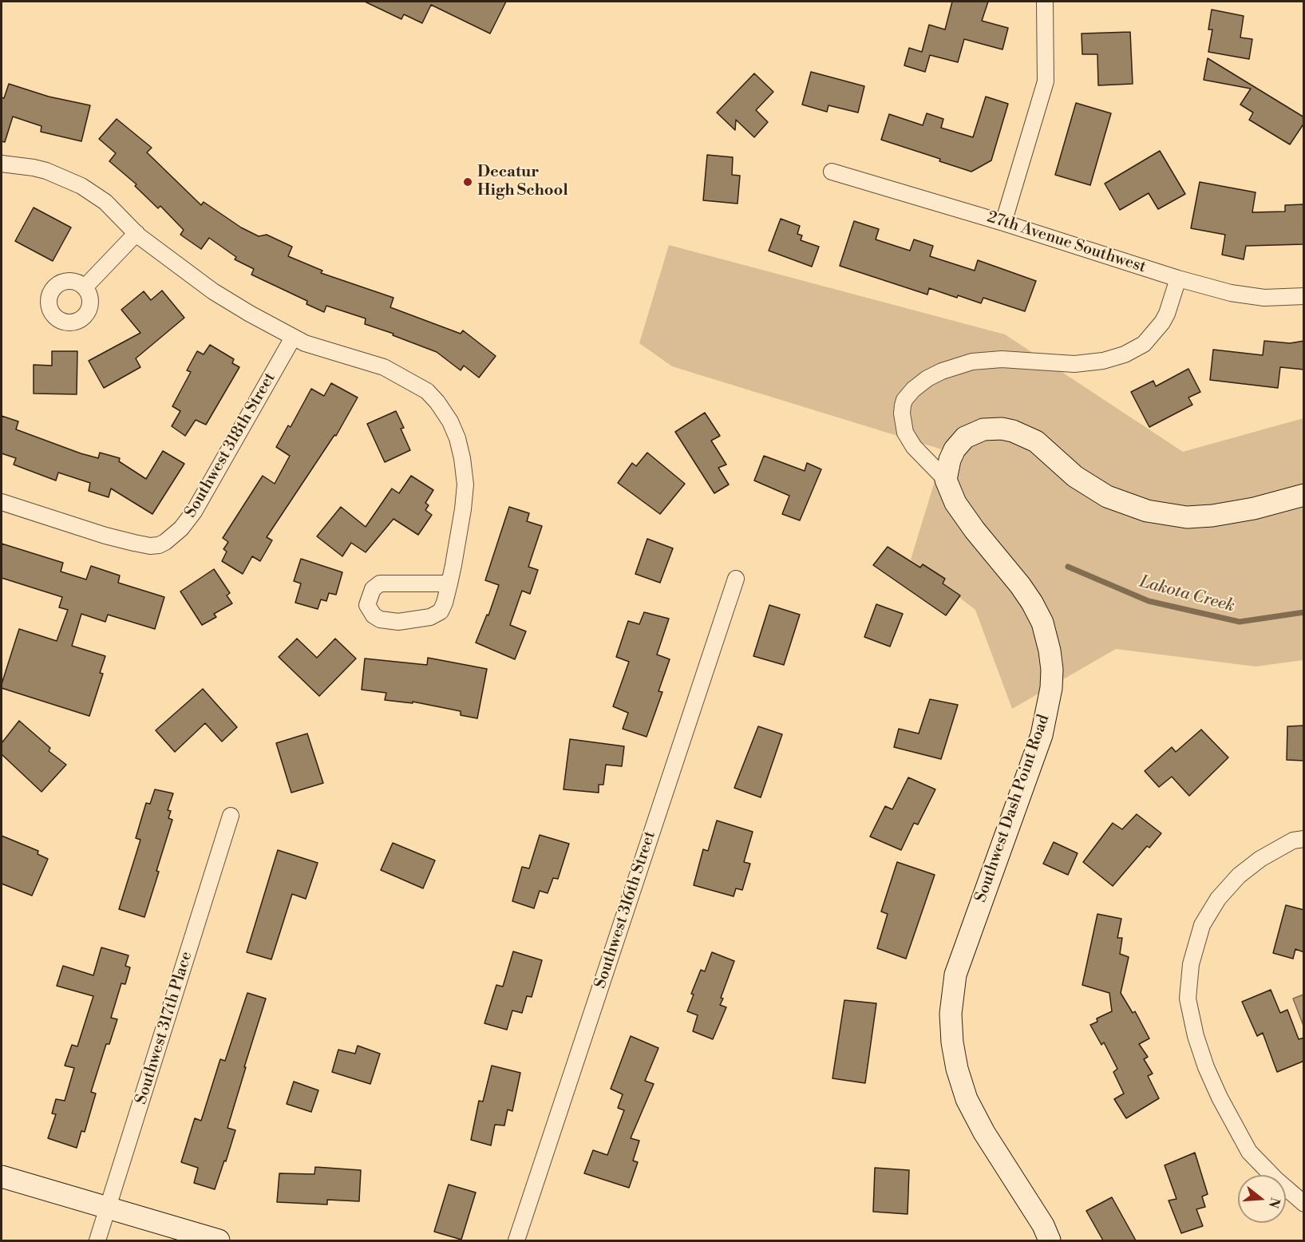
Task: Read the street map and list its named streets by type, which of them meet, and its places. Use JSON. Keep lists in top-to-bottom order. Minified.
{"streets":{"main road":["Southwest Dash Point Road"],"street":["27th Avenue Southwest","Southwest 318th Street","Southwest 316th Street","Southwest 317th Place"]},"water":["Lakota Creek"],"places":["Decatur High School"],"north":"right"}
